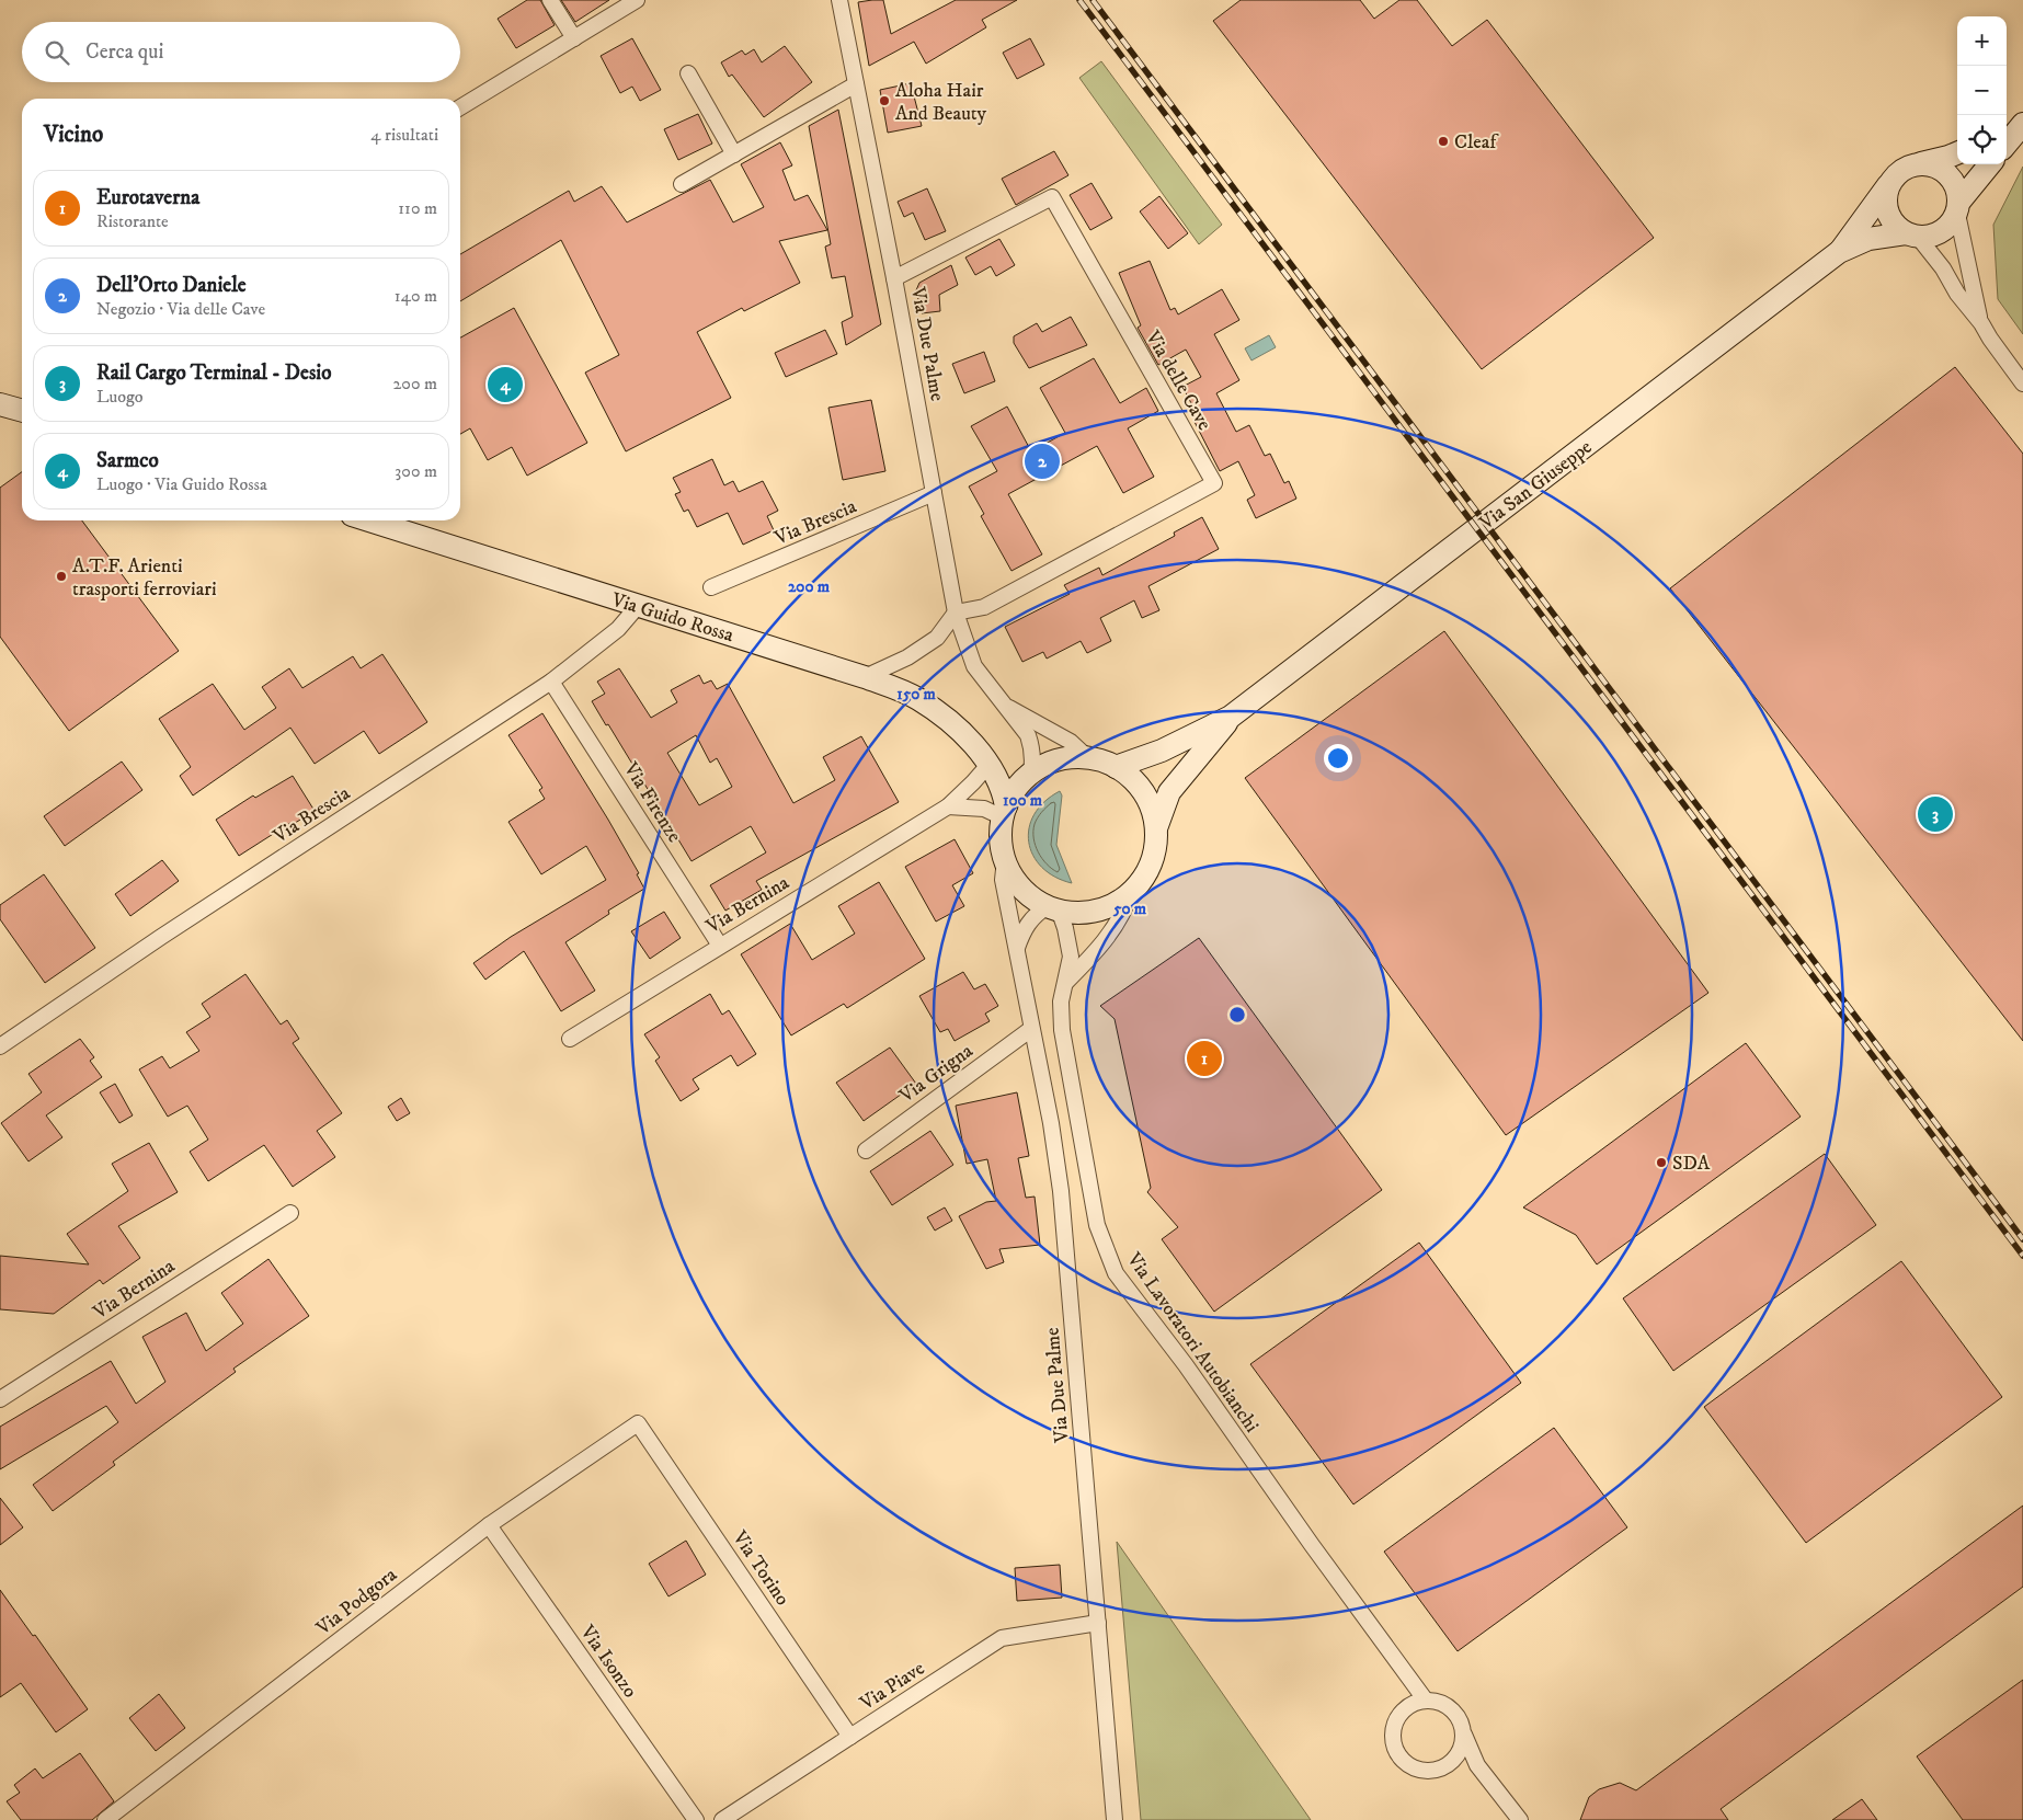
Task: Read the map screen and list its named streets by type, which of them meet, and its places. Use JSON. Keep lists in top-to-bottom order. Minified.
{"streets":{"street":["Via Due Palme","Via delle Cave","Via San Giuseppe","Via Brescia","Via Guido Rossa","Via Firenze","Via Bernina","Via Grigna","Via Lavoratori Autobianchi","Via Torino","Via Podgora","Via Isonzo","Via Piave"]},"crossings":[["Via Due Palme","Via delle Cave"],["Via Due Palme","Via San Giuseppe"],["Via Due Palme","Via Brescia"],["Via Due Palme","Via Guido Rossa"],["Via Due Palme","Via Grigna"],["Via Due Palme","Via Lavoratori Autobianchi"],["Via Due Palme","Via Piave"],["Via San Giuseppe","Via Guido Rossa"],["Via San Giuseppe","Via Lavoratori Autobianchi"],["Via Brescia","Via Guido Rossa"],["Via Brescia","Via Firenze"],["Via Guido Rossa","Via Bernina"],["Via Guido Rossa","Via Lavoratori Autobianchi"],["Via Firenze","Via Bernina"],["Via Torino","Via Podgora"],["Via Torino","Via Piave"],["Via Podgora","Via Isonzo"]],"places":["Aloha Hair And Beauty","Cleaf","A.T.F. Arienti trasporti ferroviari","SDA"],"page":{"map_buttons":["+","−"],"search":"Cerca qui","heading":["Vicino","4 risultati"],"list":[{"mark":"1","name":"Eurotaverna","note":"Ristorante","value":"110 m"},{"mark":"2","name":"Dell'Orto Daniele","note":"Negozio · Via delle Cave","value":"140 m"},{"mark":"3","name":"Rail Cargo Terminal - Desio","note":"Luogo","value":"200 m"},{"mark":"4","name":"Sarmco","note":"Luogo · Via Guido Rossa","value":"300 m"}],"pins":["4","2","3","1"]},"rings":["200 m","150 m","100 m","50 m"]}
